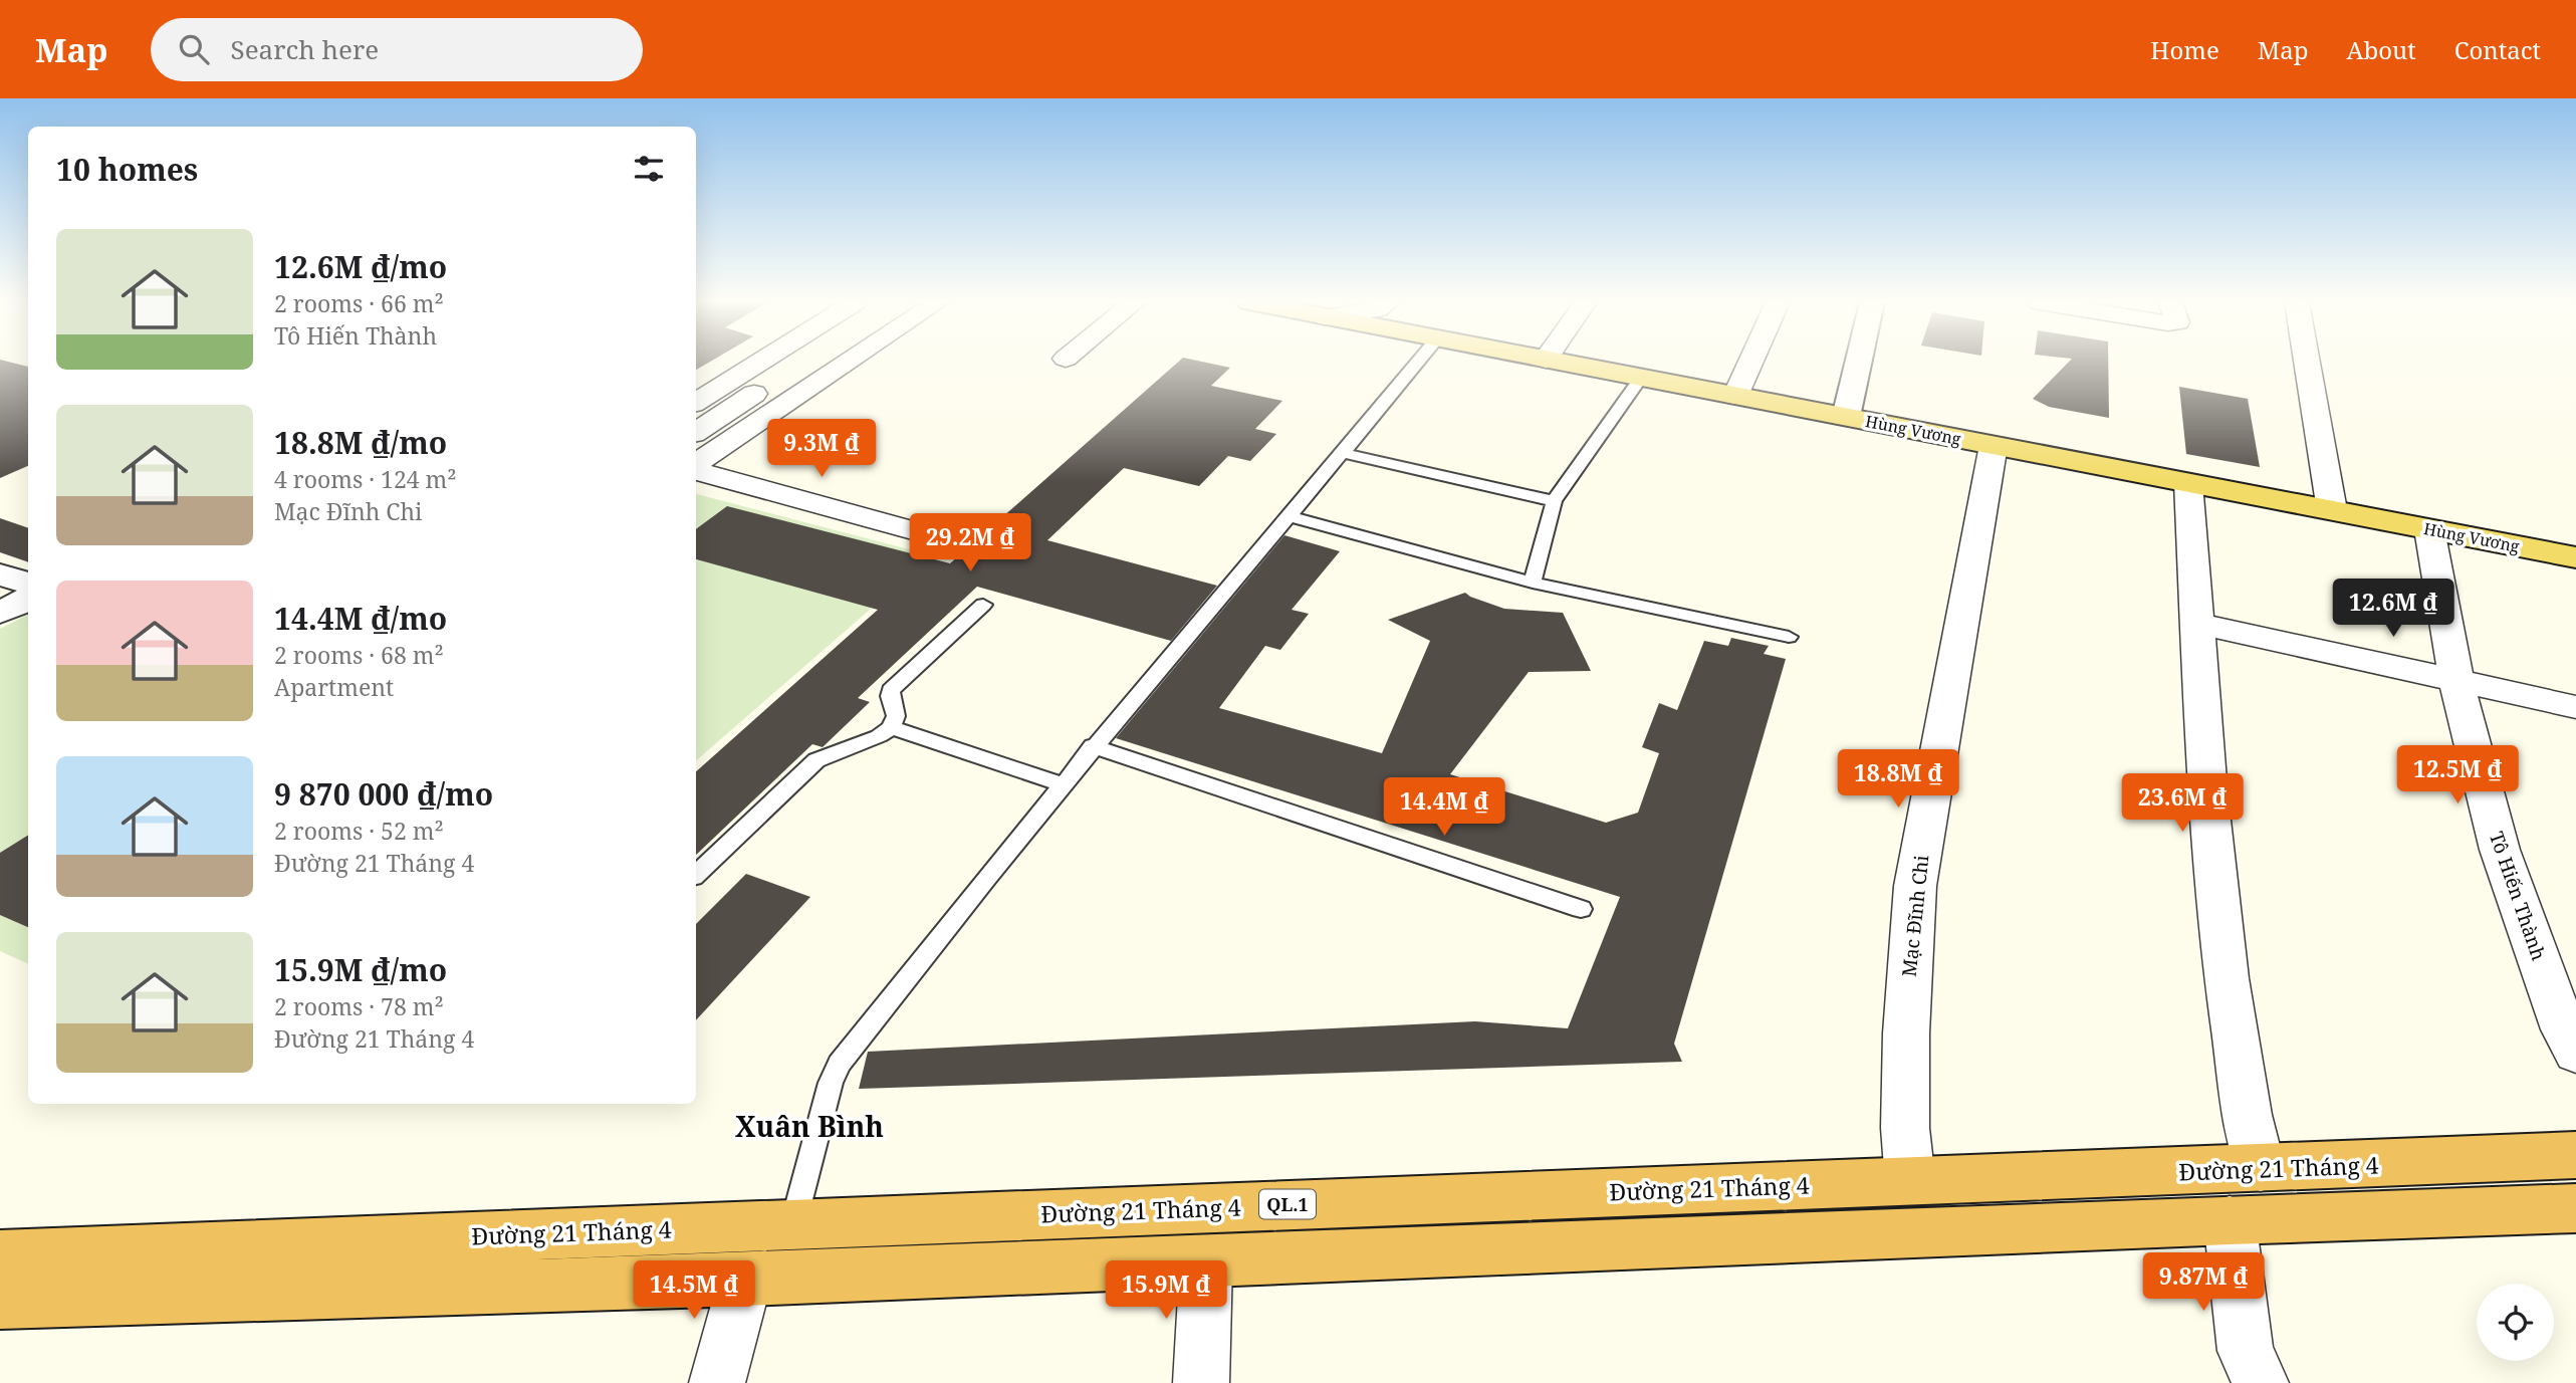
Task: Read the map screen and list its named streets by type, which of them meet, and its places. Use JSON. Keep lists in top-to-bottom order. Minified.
{"streets":{"highway":["Đường 21 Tháng 4","QL.1"],"main road":["Hùng Vương"],"street":["Tô Hiến Thành","Mạc Đĩnh Chi"]},"crossings":[["Hùng Vương","Tô Hiến Thành"],["Hùng Vương","Mạc Đĩnh Chi"],["Mạc Đĩnh Chi","Đường 21 Tháng 4"]],"districts":["Xuân Bình"],"page":{"header":"Map","search":"Search here","nav":["Home","Map","About","Contact"],"heading":"10 homes","list":[{"name":"12.6M ₫/mo","note":"2 rooms · 66 m² · Tô Hiến Thành"},{"name":"18.8M ₫/mo","note":"4 rooms · 124 m² · Mạc Đĩnh Chi"},{"name":"14.4M ₫/mo","note":"2 rooms · 68 m² · Apartment"},{"name":"9 870 000 ₫/mo","note":"2 rooms · 52 m² · Đường 21 Tháng 4"},{"name":"15.9M ₫/mo","note":"2 rooms · 78 m² · Đường 21 Tháng 4"}],"price":["9.3M ₫","29.2M ₫","12.6M ₫","12.5M ₫","18.8M ₫","23.6M ₫","14.4M ₫","9.87M ₫","14.5M ₫","15.9M ₫"]}}
